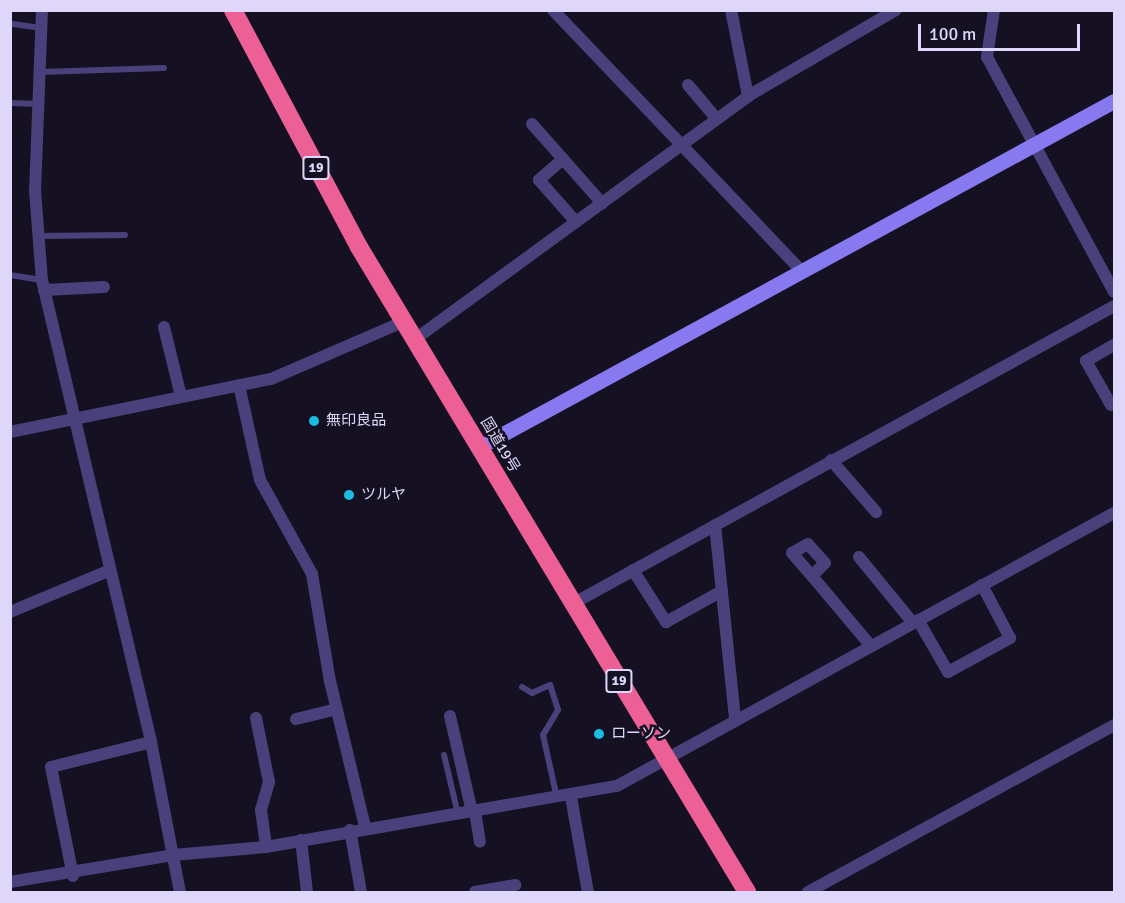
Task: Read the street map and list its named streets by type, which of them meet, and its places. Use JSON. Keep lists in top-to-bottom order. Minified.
{"streets":{"highway":["19","国道19号"]},"places":["無印良品","ツルヤ","ローソン"],"scale_bar":"100 m"}
